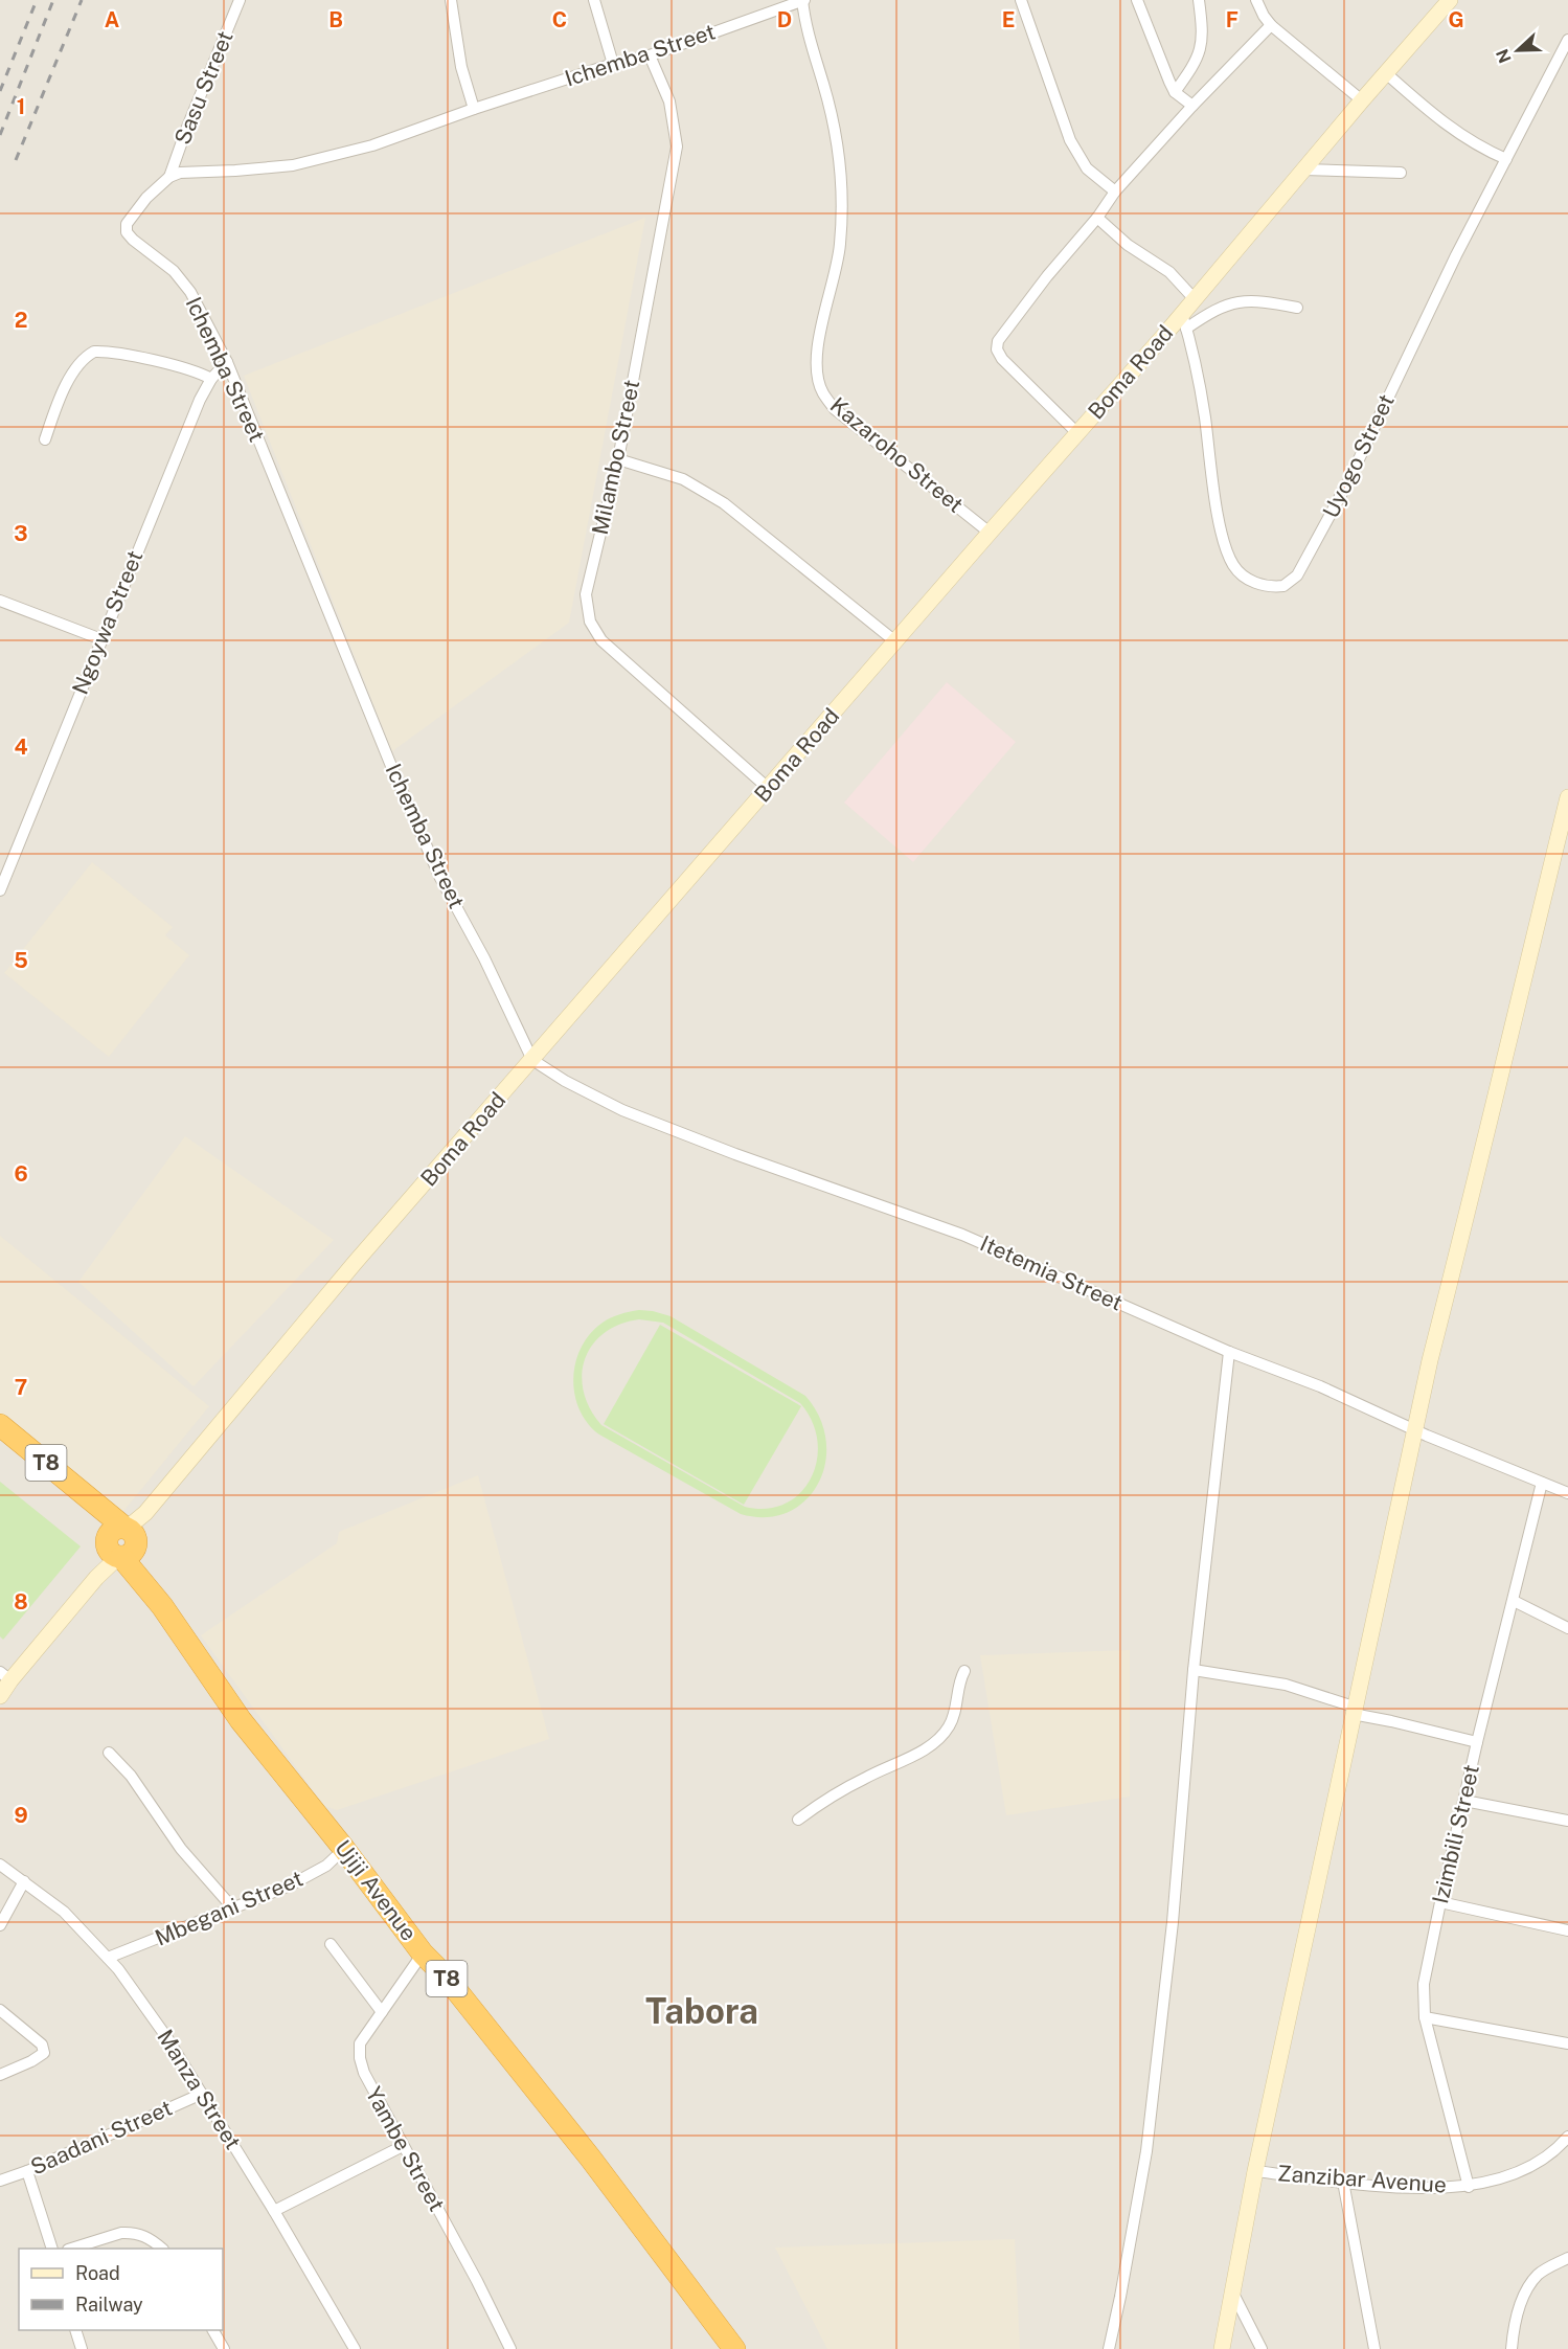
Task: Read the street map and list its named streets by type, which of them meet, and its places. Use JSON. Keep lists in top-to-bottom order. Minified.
{"streets":{"highway":["T8","Ujiji Avenue"],"main road":["Boma Road"],"street":["Ichemba Street","Sasu Street","Kazaroho Street","Uyogo Street","Milambo Street","Ngoywa Street","Itetemia Street","Izimbili Street","Mbegani Street","Manza Street","Saadani Street","Yambe Street","Zanzibar Avenue"]},"crossings":[["Ichemba Street","Sasu Street"],["Ichemba Street","Boma Road"],["Ichemba Street","Kazaroho Street"],["Ichemba Street","Milambo Street"],["Ichemba Street","Ngoywa Street"],["Ichemba Street","Itetemia Street"],["Boma Road","Kazaroho Street"],["Boma Road","Uyogo Street"],["Boma Road","Milambo Street"],["Boma Road","Itetemia Street"],["Boma Road","T8"],["Boma Road","Ujiji Avenue"],["Itetemia Street","Izimbili Street"],["T8","Ujiji Avenue"],["Izimbili Street","Zanzibar Avenue"],["Ujiji Avenue","Mbegani Street"],["Ujiji Avenue","Yambe Street"],["Mbegani Street","Manza Street"],["Manza Street","Saadani Street"]],"districts":["Tabora"],"legend":["Road","Railway"],"north":"left","grid":{"columns":["A","B","C","D","E","F","G"],"rows":["1","2","3","4","5","6","7","8","9"]}}
